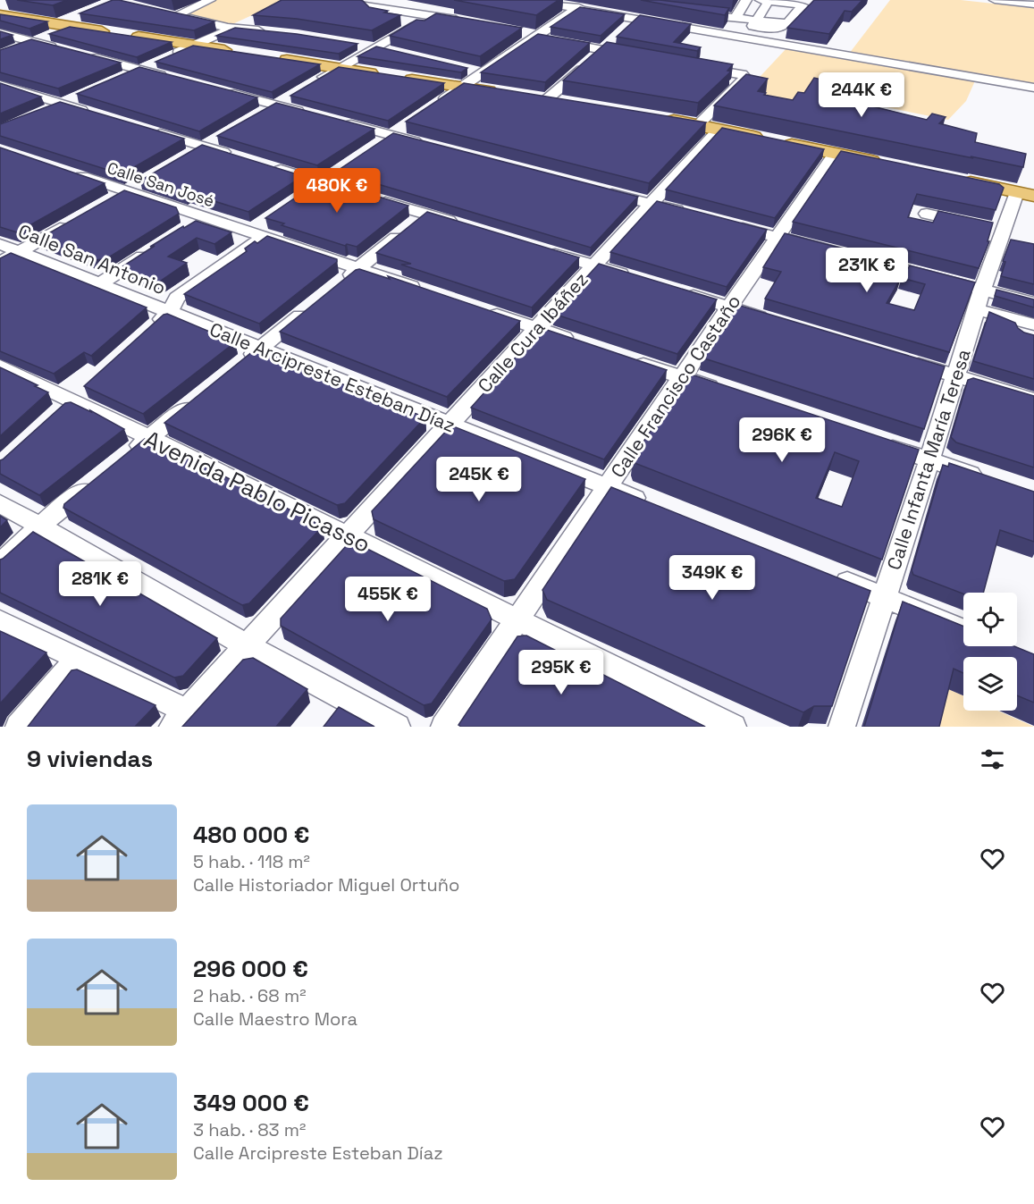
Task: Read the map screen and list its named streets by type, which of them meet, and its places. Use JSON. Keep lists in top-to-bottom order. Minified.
{"streets":{"street":["Calle San José","Calle San Antonio","Calle Cura Ibáñez","Calle Arcipreste Esteban Díaz","Calle Francisco Castaño","Calle Infanta María Teresa","Avenida Pablo Picasso"]},"crossings":[["Calle San Antonio","Calle Arcipreste Esteban Díaz"],["Calle Cura Ibáñez","Calle Arcipreste Esteban Díaz"],["Calle Cura Ibáñez","Avenida Pablo Picasso"],["Calle Arcipreste Esteban Díaz","Calle Francisco Castaño"],["Calle Francisco Castaño","Avenida Pablo Picasso"]],"page":{"price":["244K €","480K €","231K €","296K €","245K €","349K €","281K €","455K €","295K €"],"heading":"9 viviendas","list":[{"name":"480 000 €","note":"5 hab. · 118 m² · Calle Historiador Miguel Ortuño"},{"name":"296 000 €","note":"2 hab. · 68 m² · Calle Maestro Mora"},{"name":"349 000 €","note":"3 hab. · 83 m² · Calle Arcipreste Esteban Díaz"}]}}
